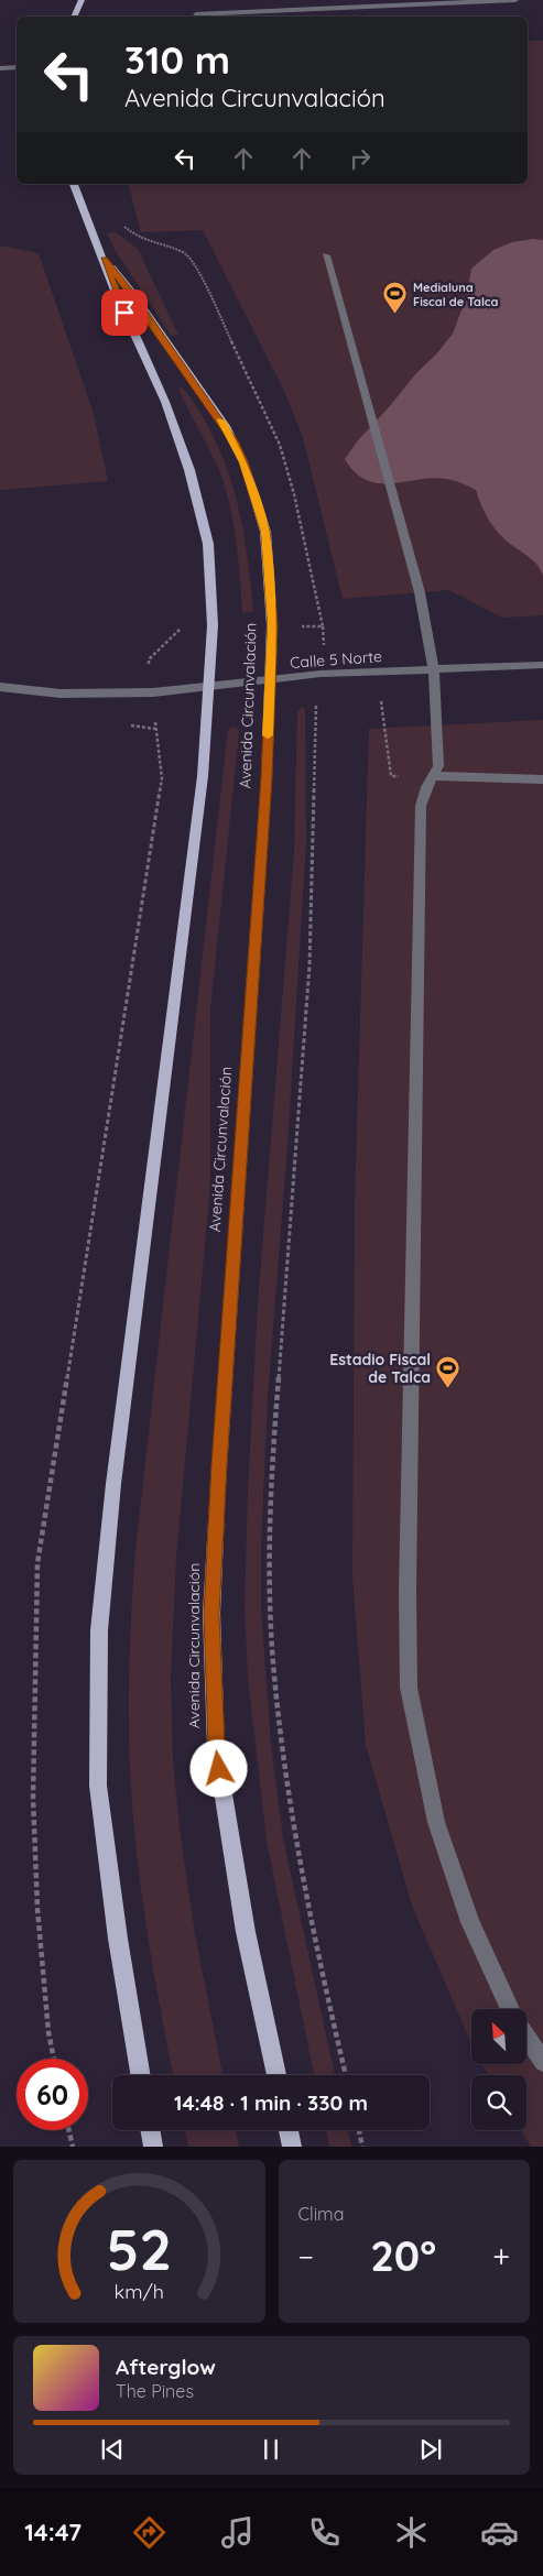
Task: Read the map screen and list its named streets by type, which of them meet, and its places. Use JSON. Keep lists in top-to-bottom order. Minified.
{"streets":{"main road":["Avenida Circunvalación"],"street":["Calle 5 Norte"]},"crossings":[["Calle 5 Norte","Avenida Circunvalación"]],"places":{"sports":["Medialuna Fiscal de Talca","Estadio Fiscal de Talca"]},"north":"top left","page":{"turn":["310 m","Avenida Circunvalación"],"limit":"60","trip":"14:48 · 1 min · 330 m","tile":"Clima","heat":["−","20°","+"],"song":["Afterglow","The Pines"],"tabs":"14:47","gauge":["52","km/h"]}}
